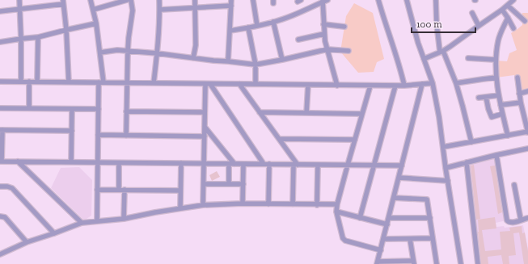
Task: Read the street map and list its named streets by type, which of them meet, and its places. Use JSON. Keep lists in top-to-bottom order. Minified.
{"scale_bar":"100 m"}
